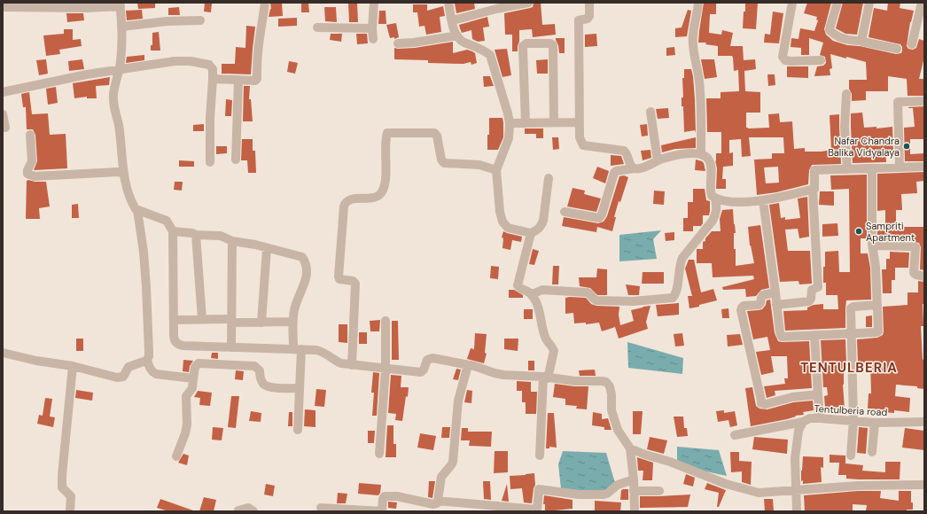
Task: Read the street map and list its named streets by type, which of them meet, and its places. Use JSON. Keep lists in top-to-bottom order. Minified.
{"streets":{"street":["Tentulberia road"]},"districts":["TENTULBERIA"],"places":["Nafar Chandra Balika Vidyalaya","Sampriti Apartment"]}
